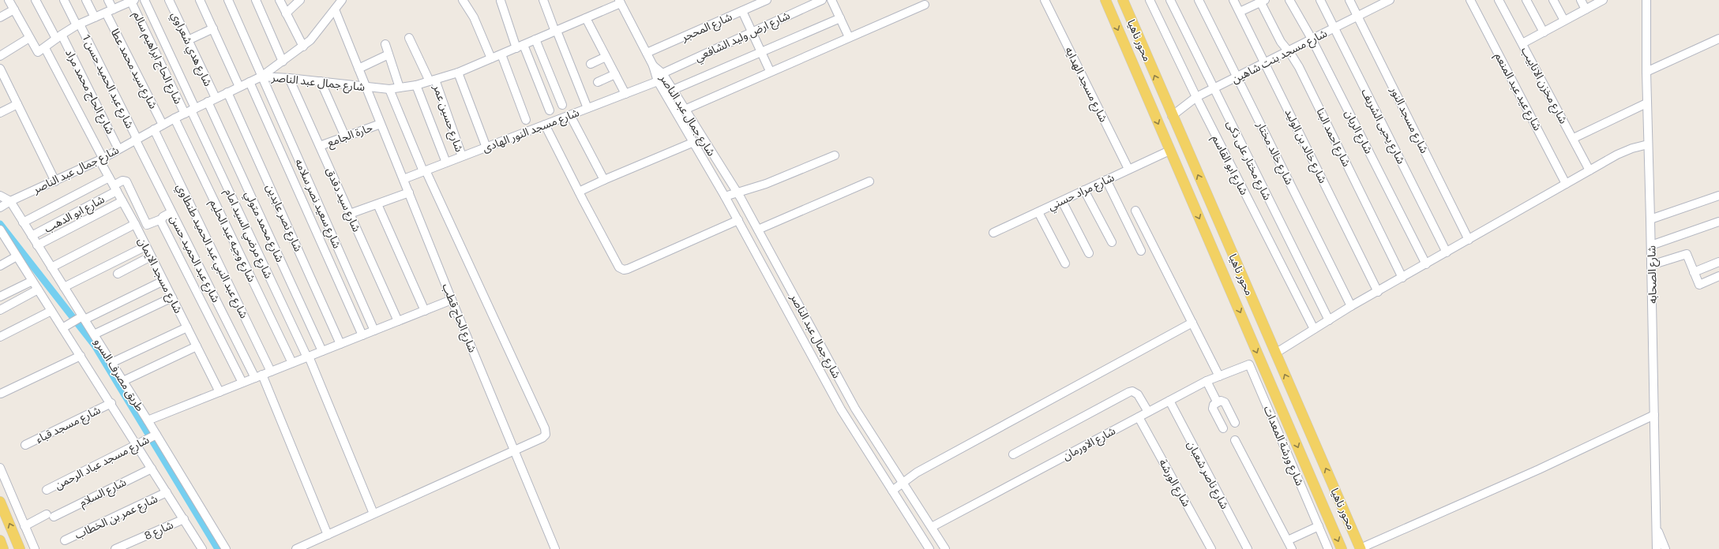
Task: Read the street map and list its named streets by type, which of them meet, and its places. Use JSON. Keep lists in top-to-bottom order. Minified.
{"streets":{"main road":["محور ناهيا"],"street":["شارع المحجر","شارع ارض وليد الشافعي","شارع هدي شعراوي","شارع مسجد بنت شاهين","شارع الحاج ابراهيم سالم","شارع سيد محمد عطا","شارع عبد الحميد حسن 1","شارع جمال عبد الناصر","شارع مسجد الهدايه","شارع مخزن الانابيب","شارع الحاج محمد مراد","شارع عيد عبد المنعم","شارع حسين عمر","شارع مسجد النور","شارع يحيى الشريف","شارع مسجد النور الهادى","شارع الريان","حارة الجامع","شارع احمد البنا","شارع خالد بن الوليد","شارع خالد مختار","شارع مختار على ذكى","شارع ابو القاسم","شارع مراد حسني","شارع سيد دقدق","شارع سعيد نصر سلامه","شارع ابو الدهب","شارع نصر عابدين","شارع محمد متولي","شارع مرضي السيد امام","شارع وجيه عبد الحليم","شارع عبد النبي عبد الحميد طنطاوي","شارع عبد الحميد حسن","شارع الصحابه","شارع مسجد الايمان","شارع الحاج قطب","طريق مصرف السرو","شارع مسجد قباء","شارع الاورمان","شارع ورشة المعدات","شارع مسجد عباد الرحمن","شارع ناصر شعبان","شارع الورشة","شارع السلام","شارع عمر بن الخطاب","شارع 8"]},"crossings":[["شارع ارض وليد الشافعي","شارع جمال عبد الناصر"],["محور ناهيا","شارع مسجد بنت شاهين"],["محور ناهيا","شارع مراد حسني"],["شارع هدي شعراوي","شارع جمال عبد الناصر"],["شارع مسجد بنت شاهين","شارع مسجد النور"],["شارع مسجد بنت شاهين","شارع يحيى الشريف"],["شارع مسجد بنت شاهين","شارع الريان"],["شارع مسجد بنت شاهين","شارع احمد البنا"],["شارع مسجد بنت شاهين","شارع خالد بن الوليد"],["شارع مسجد بنت شاهين","شارع خالد مختار"],["شارع مسجد بنت شاهين","شارع مختار على ذكى"],["شارع مسجد بنت شاهين","شارع ابو القاسم"],["شارع الحاج ابراهيم سالم","شارع جمال عبد الناصر"],["شارع الحاج ابراهيم سالم","شارع مرضي السيد امام"],["شارع سيد محمد عطا","شارع جمال عبد الناصر"],["شارع عبد الحميد حسن 1","شارع جمال عبد الناصر"],["شارع عبد الحميد حسن 1","شارع عبد الحميد حسن"],["شارع جمال عبد الناصر","شارع الحاج محمد مراد"],["شارع جمال عبد الناصر","شارع حسين عمر"],["شارع جمال عبد الناصر","شارع مسجد النور الهادى"],["شارع جمال عبد الناصر","شارع سيد دقدق"],["شارع جمال عبد الناصر","شارع سعيد نصر سلامه"],["شارع جمال عبد الناصر","شارع نصر عابدين"],["شارع جمال عبد الناصر","شارع محمد متولي"],["شارع جمال عبد الناصر","شارع مرضي السيد امام"],["شارع جمال عبد الناصر","شارع وجيه عبد الحليم"],["شارع جمال عبد الناصر","شارع عبد النبي عبد الحميد طنطاوي"],["شارع جمال عبد الناصر","شارع عبد الحميد حسن"],["شارع جمال عبد الناصر","شارع مسجد الايمان"],["شارع جمال عبد الناصر","شارع الحاج قطب"],["شارع جمال عبد الناصر","طريق مصرف السرو"],["شارع جمال عبد الناصر","شارع الاورمان"],["شارع مسجد الهدايه","شارع مراد حسني"],["شارع حسين عمر","شارع مسجد النور الهادى"],["شارع مسجد النور الهادى","شارع الحاج قطب"],["حارة الجامع","شارع سيد دقدق"],["حارة الجامع","شارع الحاج قطب"],["شارع ابو الدهب","شارع مسجد الايمان"],["شارع ابو الدهب","طريق مصرف السرو"],["طريق مصرف السرو","شارع مسجد قباء"],["طريق مصرف السرو","شارع مسجد عباد الرحمن"],["طريق مصرف السرو","شارع السلام"],["طريق مصرف السرو","شارع عمر بن الخطاب"],["طريق مصرف السرو","شارع 8"],["شارع الاورمان","شارع ورشة المعدات"],["شارع الاورمان","شارع ناصر شعبان"],["شارع الاورمان","شارع الورشة"]]}
